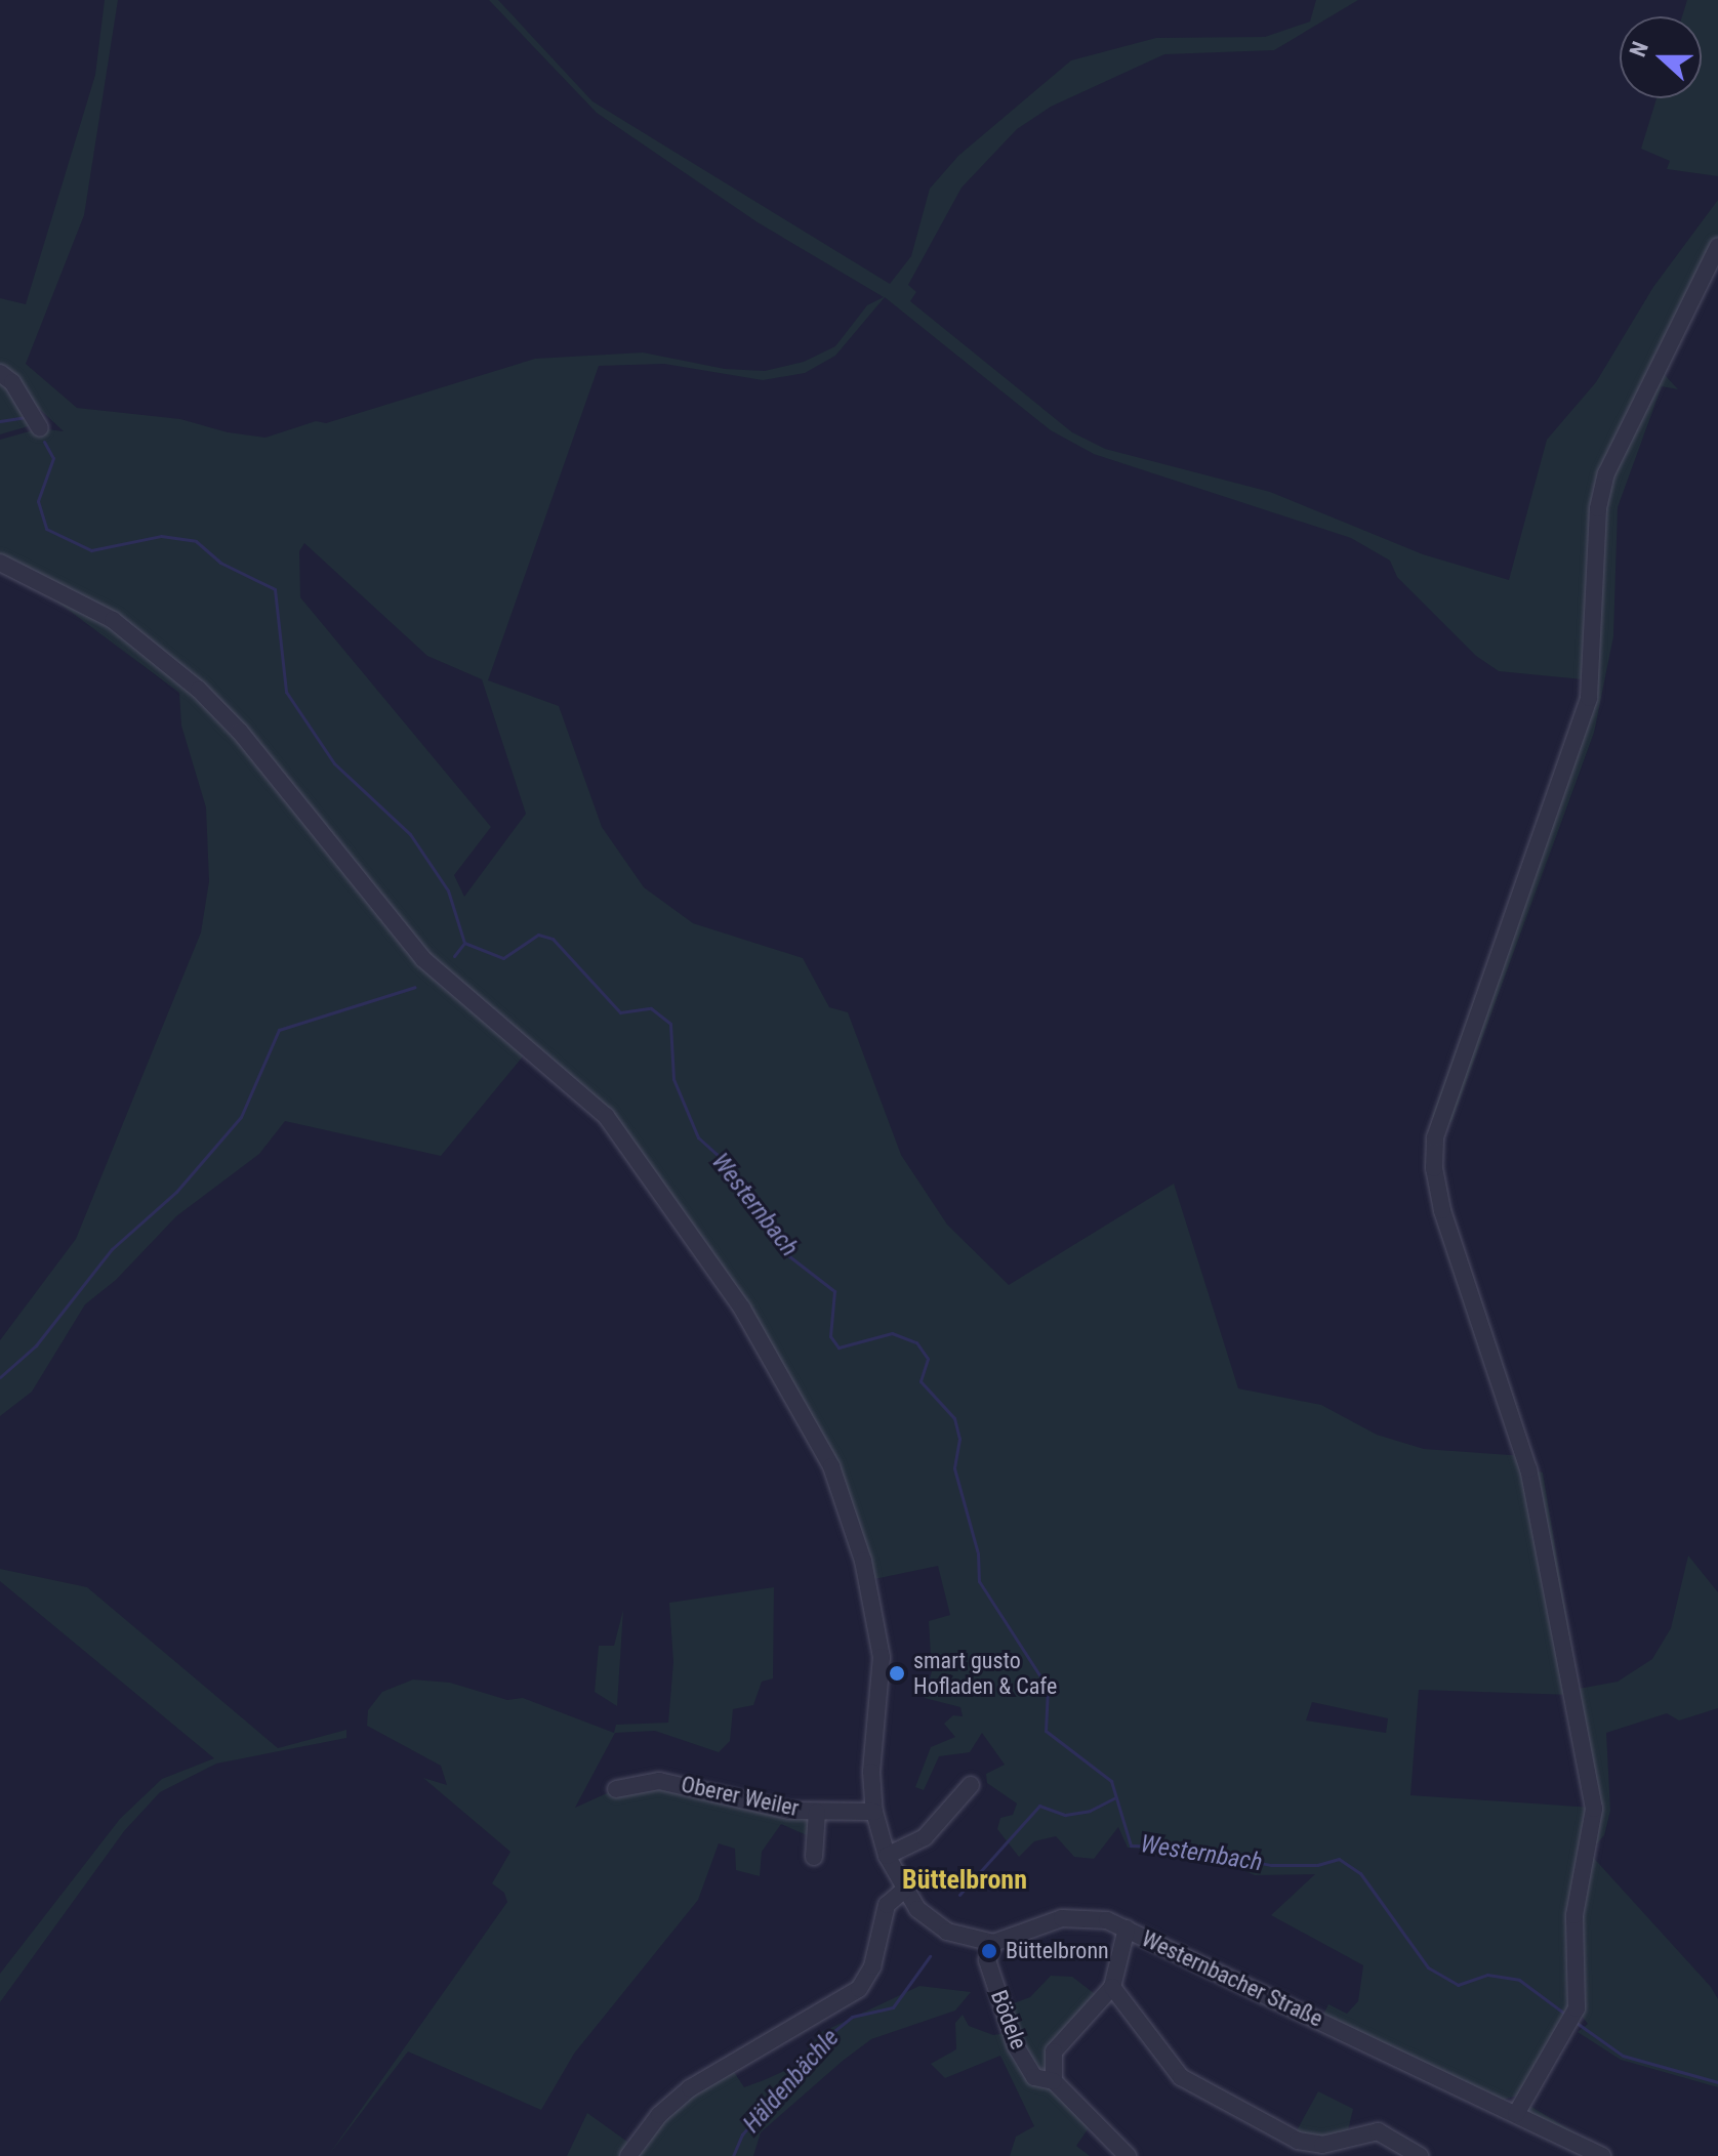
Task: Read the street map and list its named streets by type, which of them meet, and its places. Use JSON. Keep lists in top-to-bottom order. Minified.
{"streets":{"street":["Oberer Weiler","Westernbacher Straße","Bödele"]},"crossings":[["Westernbacher Straße","Bödele"]],"districts":["Büttelbronn"],"water":["Westernbach","Häldenbächle"],"places":["smart gusto Hofladen & Cafe","Büttelbronn"],"north":"left"}
